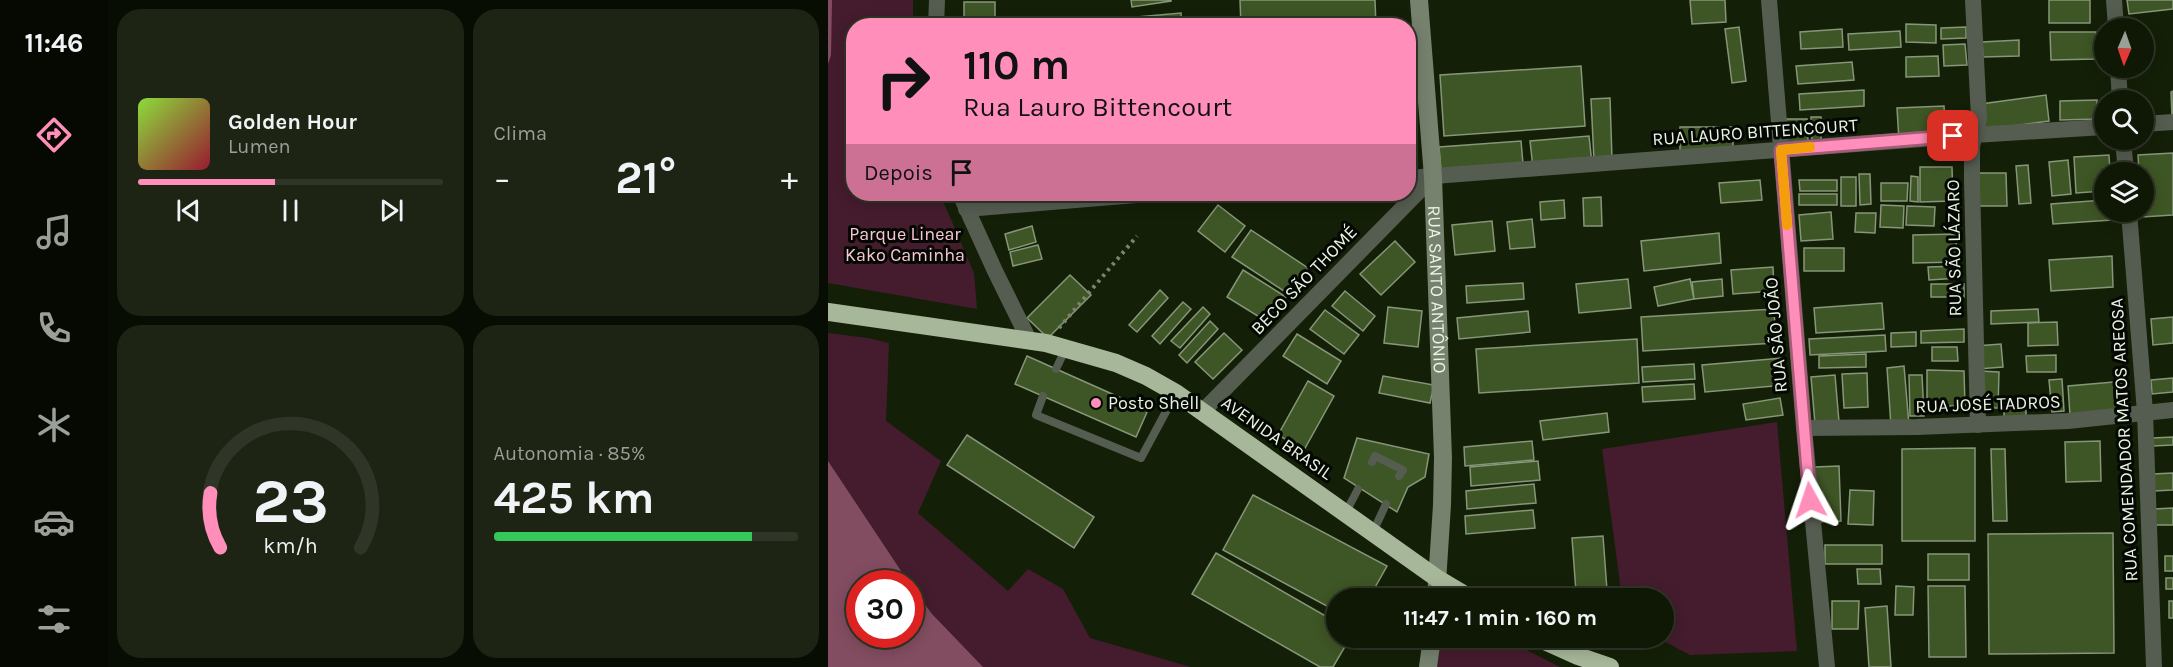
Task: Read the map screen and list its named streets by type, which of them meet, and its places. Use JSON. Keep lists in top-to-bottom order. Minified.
{"streets":{"highway":["AVENIDA BRASIL"],"street":["RUA LAURO BITTENCOURT","RUA SÃO LÁZARO","BECO SÃO THOMÉ","RUA SANTO ANTÔNIO","RUA SÃO JOÃO","RUA JOSÉ TADROS","RUA COMENDADOR MATOS AREOSA"]},"crossings":[["RUA LAURO BITTENCOURT","RUA SÃO LÁZARO"],["RUA LAURO BITTENCOURT","BECO SÃO THOMÉ"],["RUA LAURO BITTENCOURT","RUA SANTO ANTÔNIO"],["RUA LAURO BITTENCOURT","RUA SÃO JOÃO"],["RUA SÃO LÁZARO","RUA JOSÉ TADROS"],["BECO SÃO THOMÉ","RUA SANTO ANTÔNIO"],["BECO SÃO THOMÉ","AVENIDA BRASIL"],["RUA SANTO ANTÔNIO","AVENIDA BRASIL"],["RUA SÃO JOÃO","RUA JOSÉ TADROS"],["RUA JOSÉ TADROS","RUA COMENDADOR MATOS AREOSA"]],"parks":["Parque Linear Kako Caminha"],"places":["Posto Shell"],"north":"bottom","page":{"tabs":"11:46","tile":["Clima",["Autonomia · 85%","425 km"]],"turn":["110 m","Rua Lauro Bittencourt"],"song":["Golden Hour","Lumen"],"then":"Depois","heat":["−","21°","+"],"limit":"30","trip":"11:47 · 1 min · 160 m","gauge":["23","km/h"]}}
